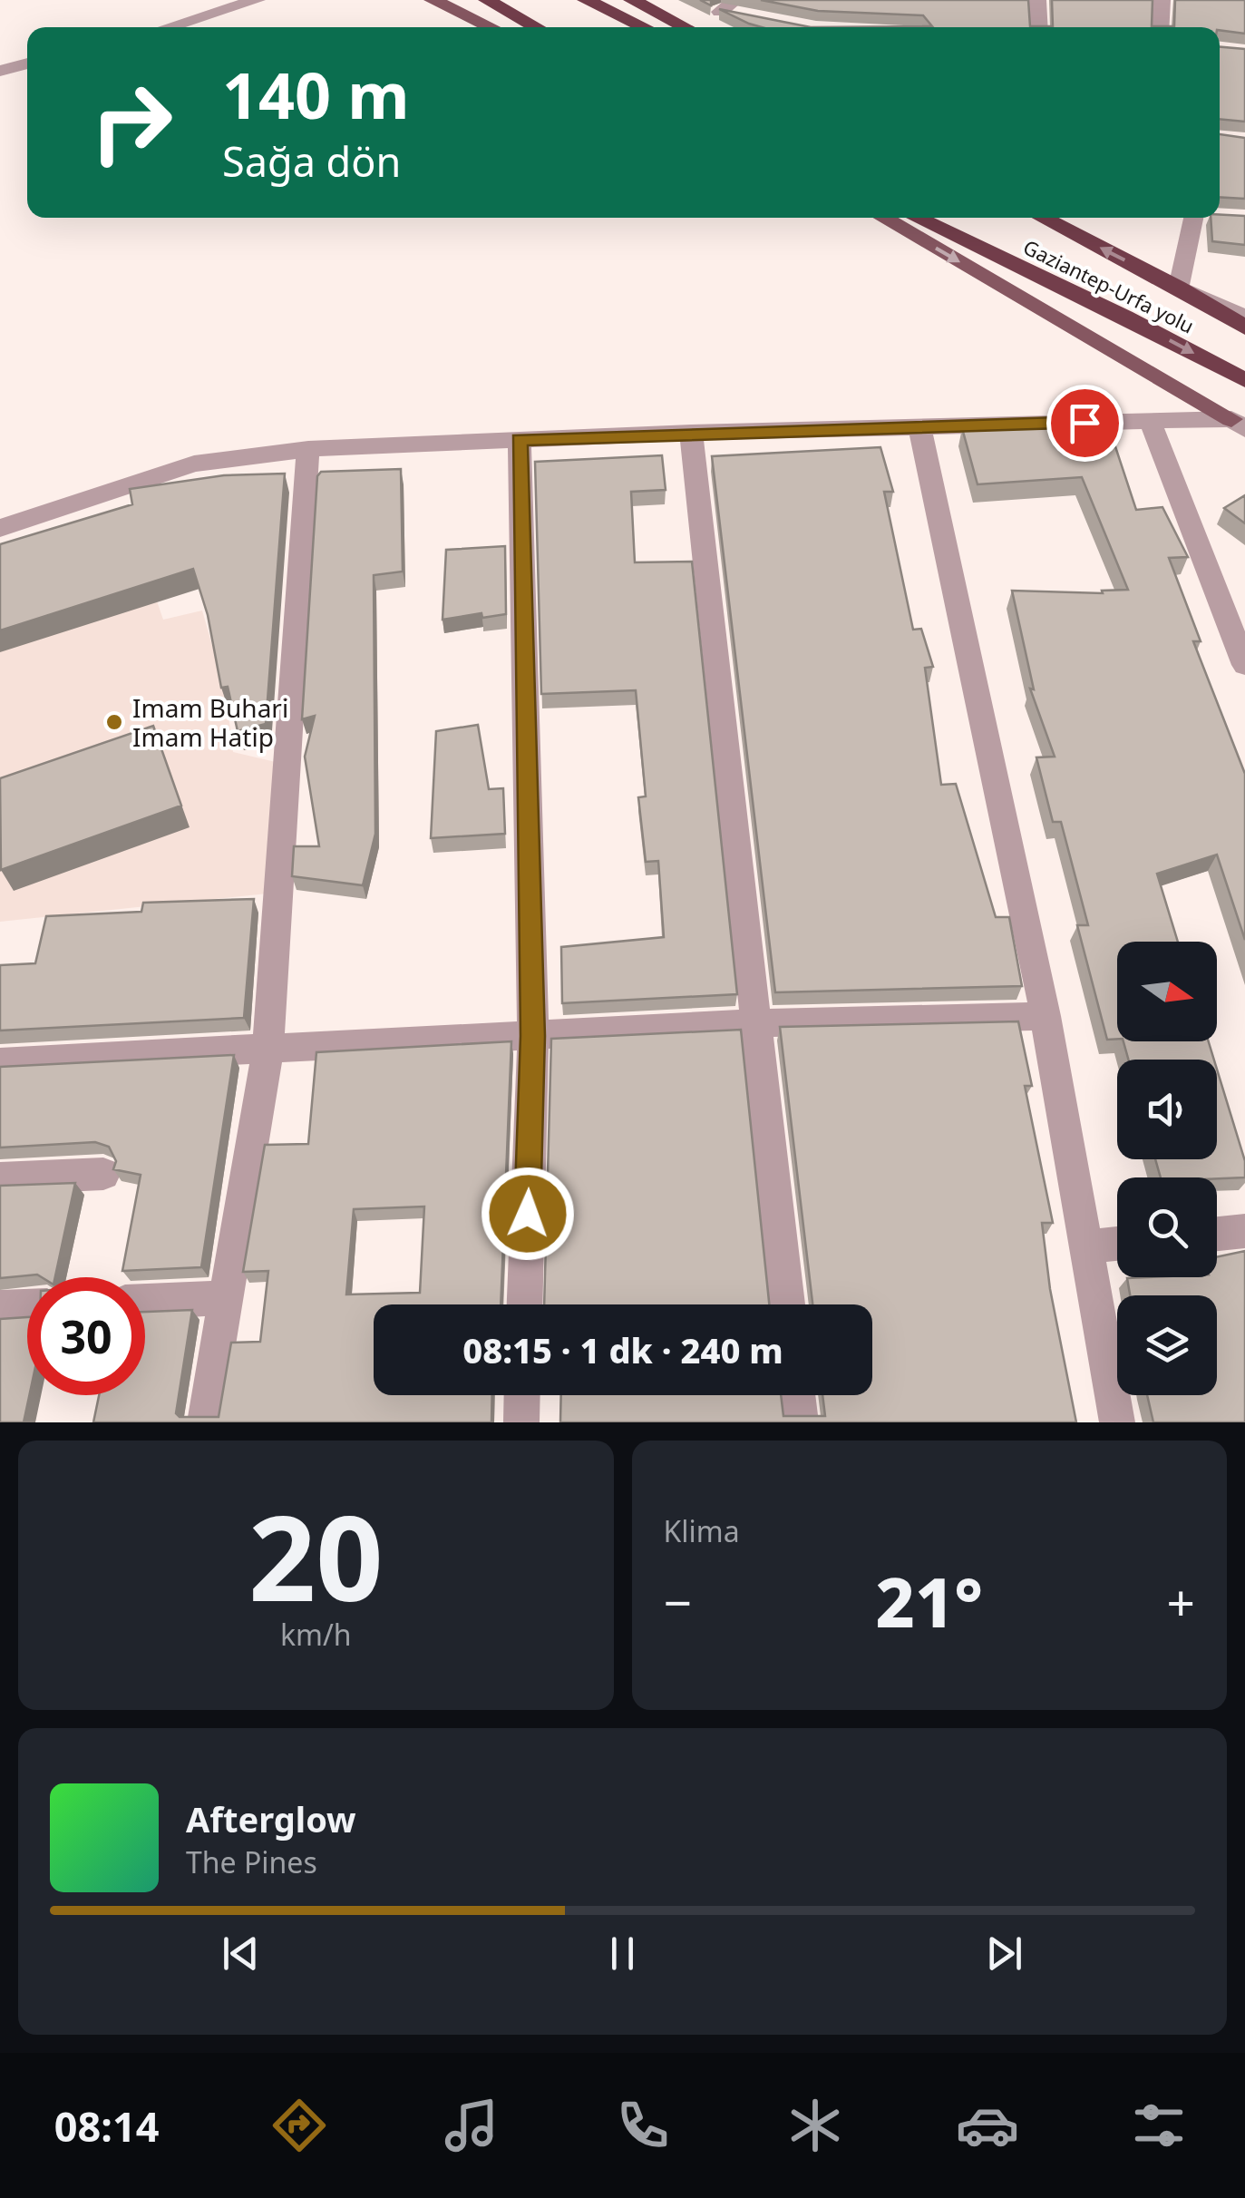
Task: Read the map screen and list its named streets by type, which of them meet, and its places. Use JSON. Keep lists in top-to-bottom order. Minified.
{"streets":{"highway":["Gaziantep-Urfa yolu"]},"places":["Imam Buhari Imam Hatip"],"north":"right","page":{"turn":["140 m","Sağa dön"],"limit":"30","trip":"08:15 · 1 dk · 240 m","tile":[["20","km/h"],"Klima"],"heat":["−","21°","+"],"song":["Afterglow","The Pines"],"tabs":"08:14"}}
